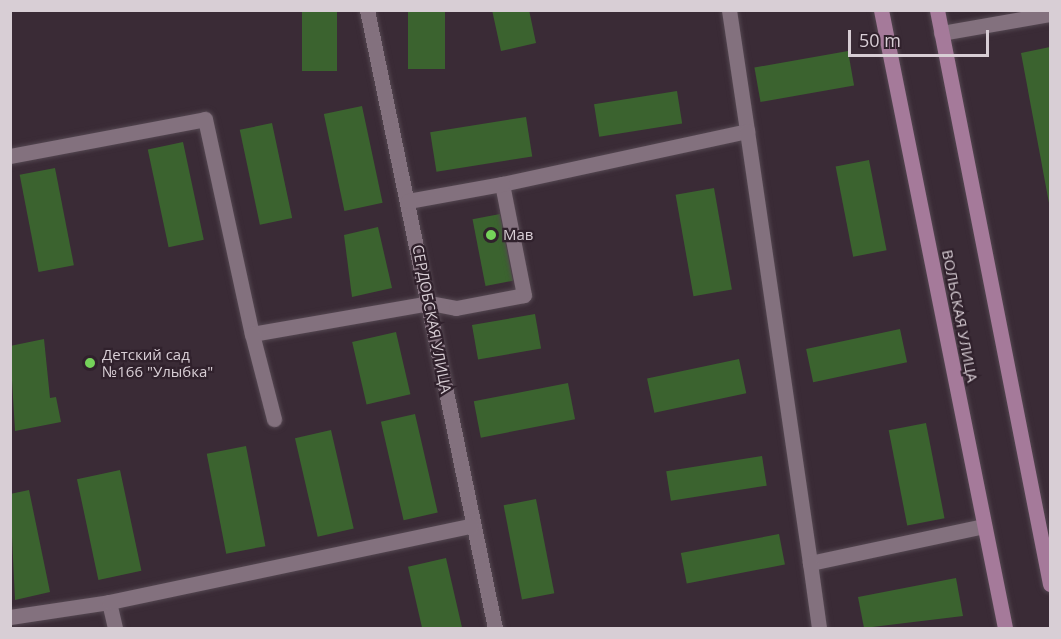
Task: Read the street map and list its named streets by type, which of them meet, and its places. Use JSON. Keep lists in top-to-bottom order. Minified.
{"streets":{"main road":["ВОЛЬСКАЯ УЛИЦА"],"street":["СЕРДОБСКАЯ УЛИЦА"]},"places":["Мав","Детский сад №166 \"Улыбка\""],"scale_bar":"50 m"}
